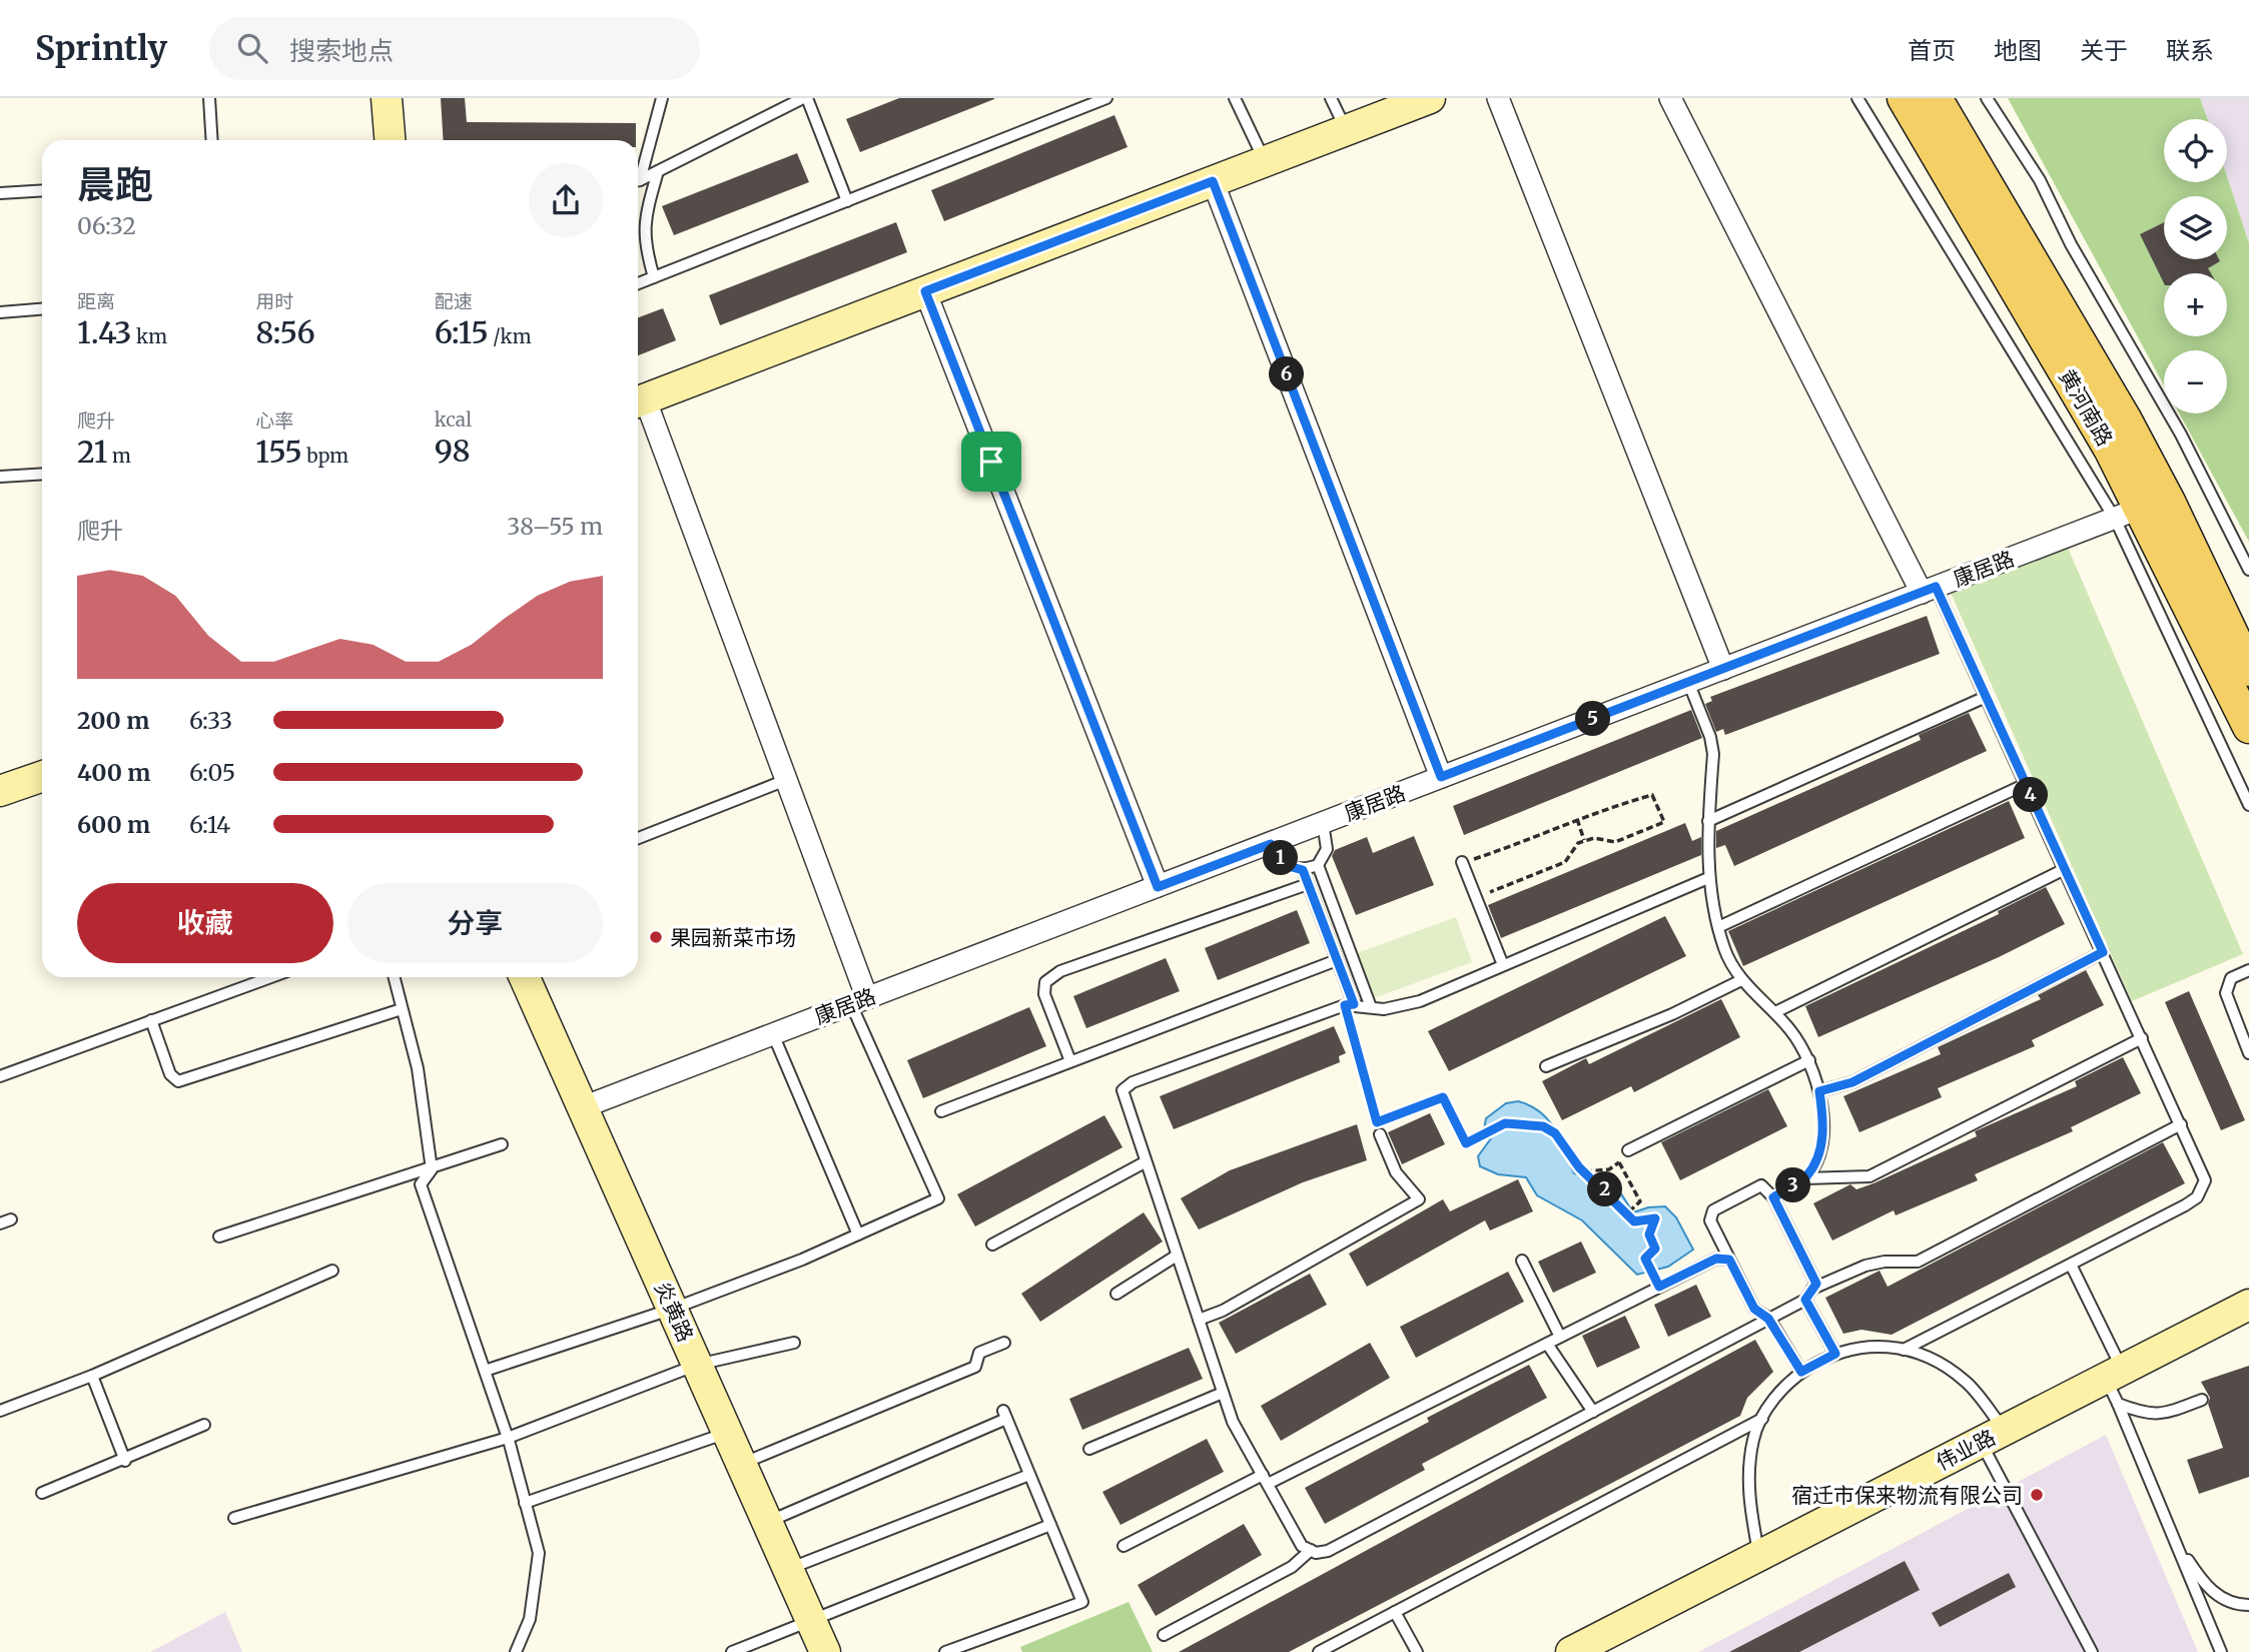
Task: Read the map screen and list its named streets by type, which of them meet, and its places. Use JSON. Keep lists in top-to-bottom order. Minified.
{"streets":{"main road":["黄河南路"],"street":["康居路","炎黄路","伟业路"]},"crossings":[["黄河南路","康居路"],["康居路","炎黄路"]],"places":["果园新菜市场","宿迁市保来物流有限公司"],"page":{"header":"Sprintly","search":"搜索地点","nav":["首页","地图","关于","联系"],"map_buttons":["+","−"],"heading":["晨跑","06:32"],"stats":[["距离","1.43 km"],["用时","8:56"],["配速","6:15 /km"],["爬升","21 m"],["心率","155 bpm"],["kcal","98"]],"pins":["6","5","4","1","3","2"],"chart":["爬升","38–55 m"],"list":[{"name":"200 m","note":"6:33"},{"name":"400 m","note":"6:05"},{"name":"600 m","note":"6:14"}],"buttons":["收藏","分享"]}}
